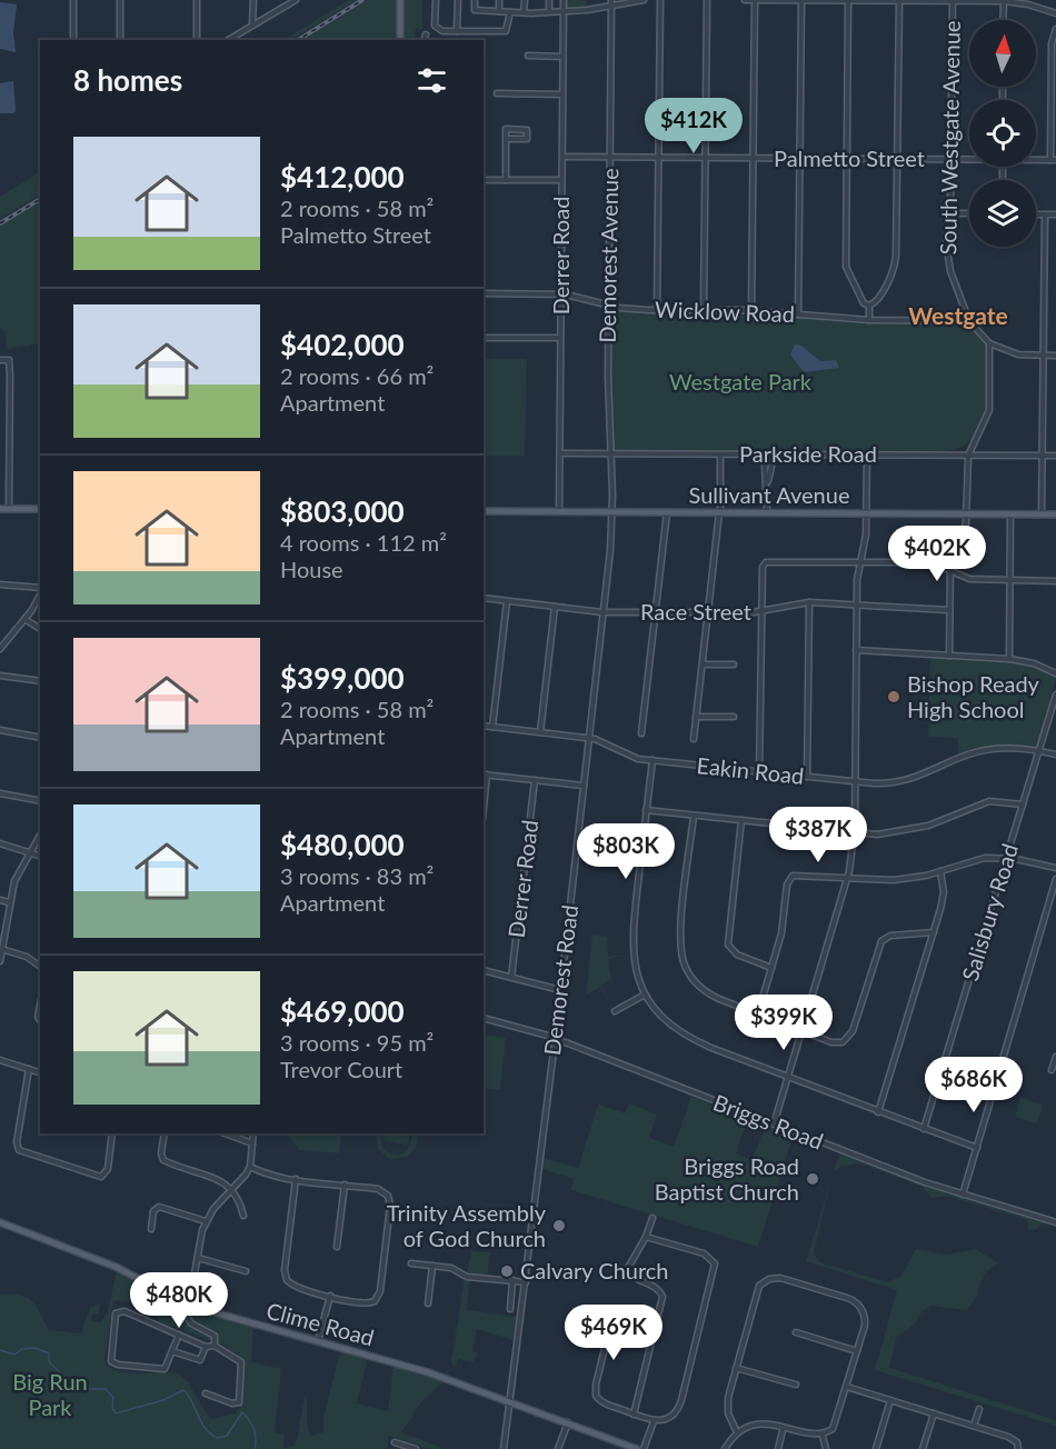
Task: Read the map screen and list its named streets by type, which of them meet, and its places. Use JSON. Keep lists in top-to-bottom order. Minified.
{"streets":{"main road":["Sullivant Avenue","Clime Road"],"street":["South Westgate Avenue","Palmetto Street","Derrer Road","Demorest Avenue","Wicklow Road","Parkside Road","Race Street","Eakin Road","Salisbury Road","Demorest Road","Briggs Road"]},"crossings":[["South Westgate Avenue","Palmetto Street"],["South Westgate Avenue","Wicklow Road"],["Palmetto Street","Derrer Road"],["Palmetto Street","Demorest Avenue"],["Derrer Road","Wicklow Road"],["Derrer Road","Parkside Road"],["Derrer Road","Sullivant Avenue"],["Demorest Avenue","Wicklow Road"],["Demorest Avenue","Parkside Road"],["Demorest Avenue","Sullivant Avenue"],["Demorest Avenue","Demorest Road"],["Sullivant Avenue","Demorest Road"],["Race Street","Demorest Road"],["Eakin Road","Salisbury Road"],["Eakin Road","Demorest Road"],["Demorest Road","Briggs Road"],["Demorest Road","Clime Road"]],"districts":["Westgate"],"parks":["Westgate Park","Big Run Park"],"places":["Bishop Ready High School","Briggs Road Baptist Church","Trinity Assembly of God Church","Calvary Church"],"north":"top","page":{"heading":"8 homes","price":["$412K","$402K","$387K","$803K","$399K","$686K","$480K","$469K"],"list":[{"name":"$412,000","note":"2 rooms · 58 m² · Palmetto Street"},{"name":"$402,000","note":"2 rooms · 66 m² · Apartment"},{"name":"$803,000","note":"4 rooms · 112 m² · House"},{"name":"$399,000","note":"2 rooms · 58 m² · Apartment"},{"name":"$480,000","note":"3 rooms · 83 m² · Apartment"},{"name":"$469,000","note":"3 rooms · 95 m² · Trevor Court"}]}}
